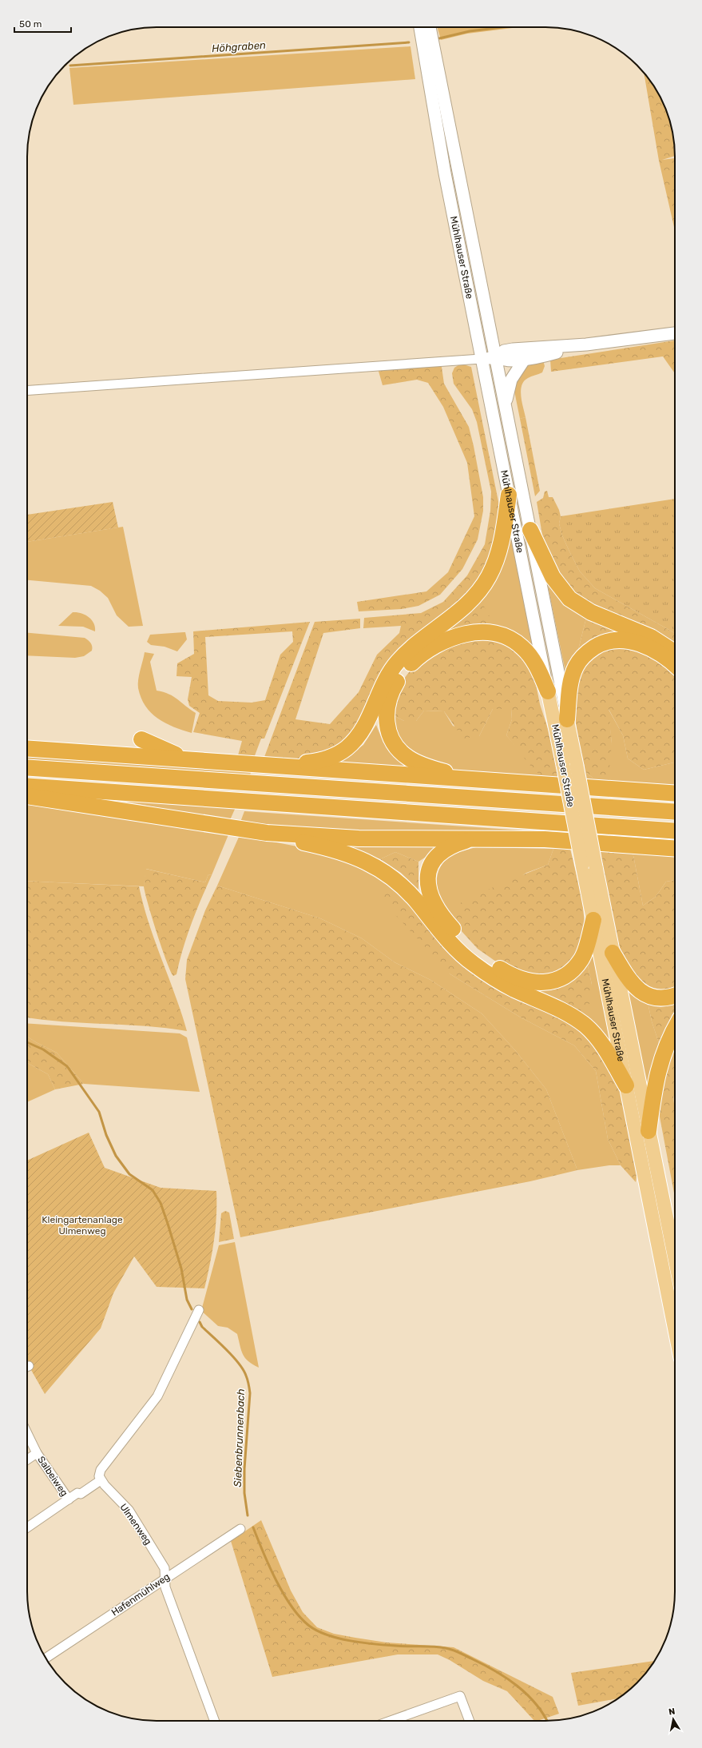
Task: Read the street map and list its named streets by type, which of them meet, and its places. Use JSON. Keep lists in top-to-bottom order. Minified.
{"streets":{"main road":["Mühlhauser Straße"],"street":["Salbeiweg","Ulmenweg","Hafenmühlweg"]},"crossings":[["Salbeiweg","Ulmenweg"],["Ulmenweg","Hafenmühlweg"]],"water":["Höhgraben","Siebenbrunnenbach"],"parks":["Kleingartenanlage Ulmenweg"],"scale_bar":"50 m","north":"top"}
